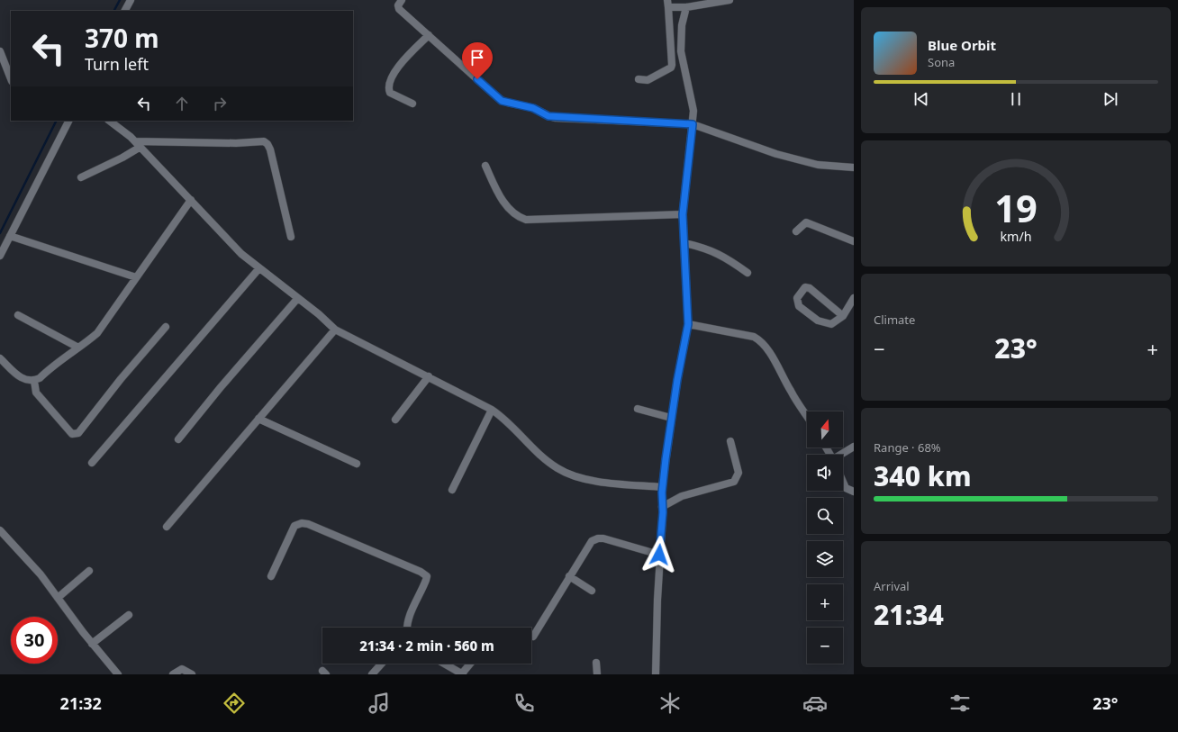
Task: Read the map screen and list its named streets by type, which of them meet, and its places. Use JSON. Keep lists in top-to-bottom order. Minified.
{"north":"top","page":{"turn":["370 m","Turn left"],"song":["Blue Orbit","Sona"],"tile":["Climate",["Range · 68%","340 km"],["Arrival","21:34"]],"heat":["−","23°","+"],"map_buttons":["+","−"],"limit":"30","trip":"21:34 · 2 min · 560 m","tabs":["21:32","23°"],"gauge":["19","km/h"]}}
